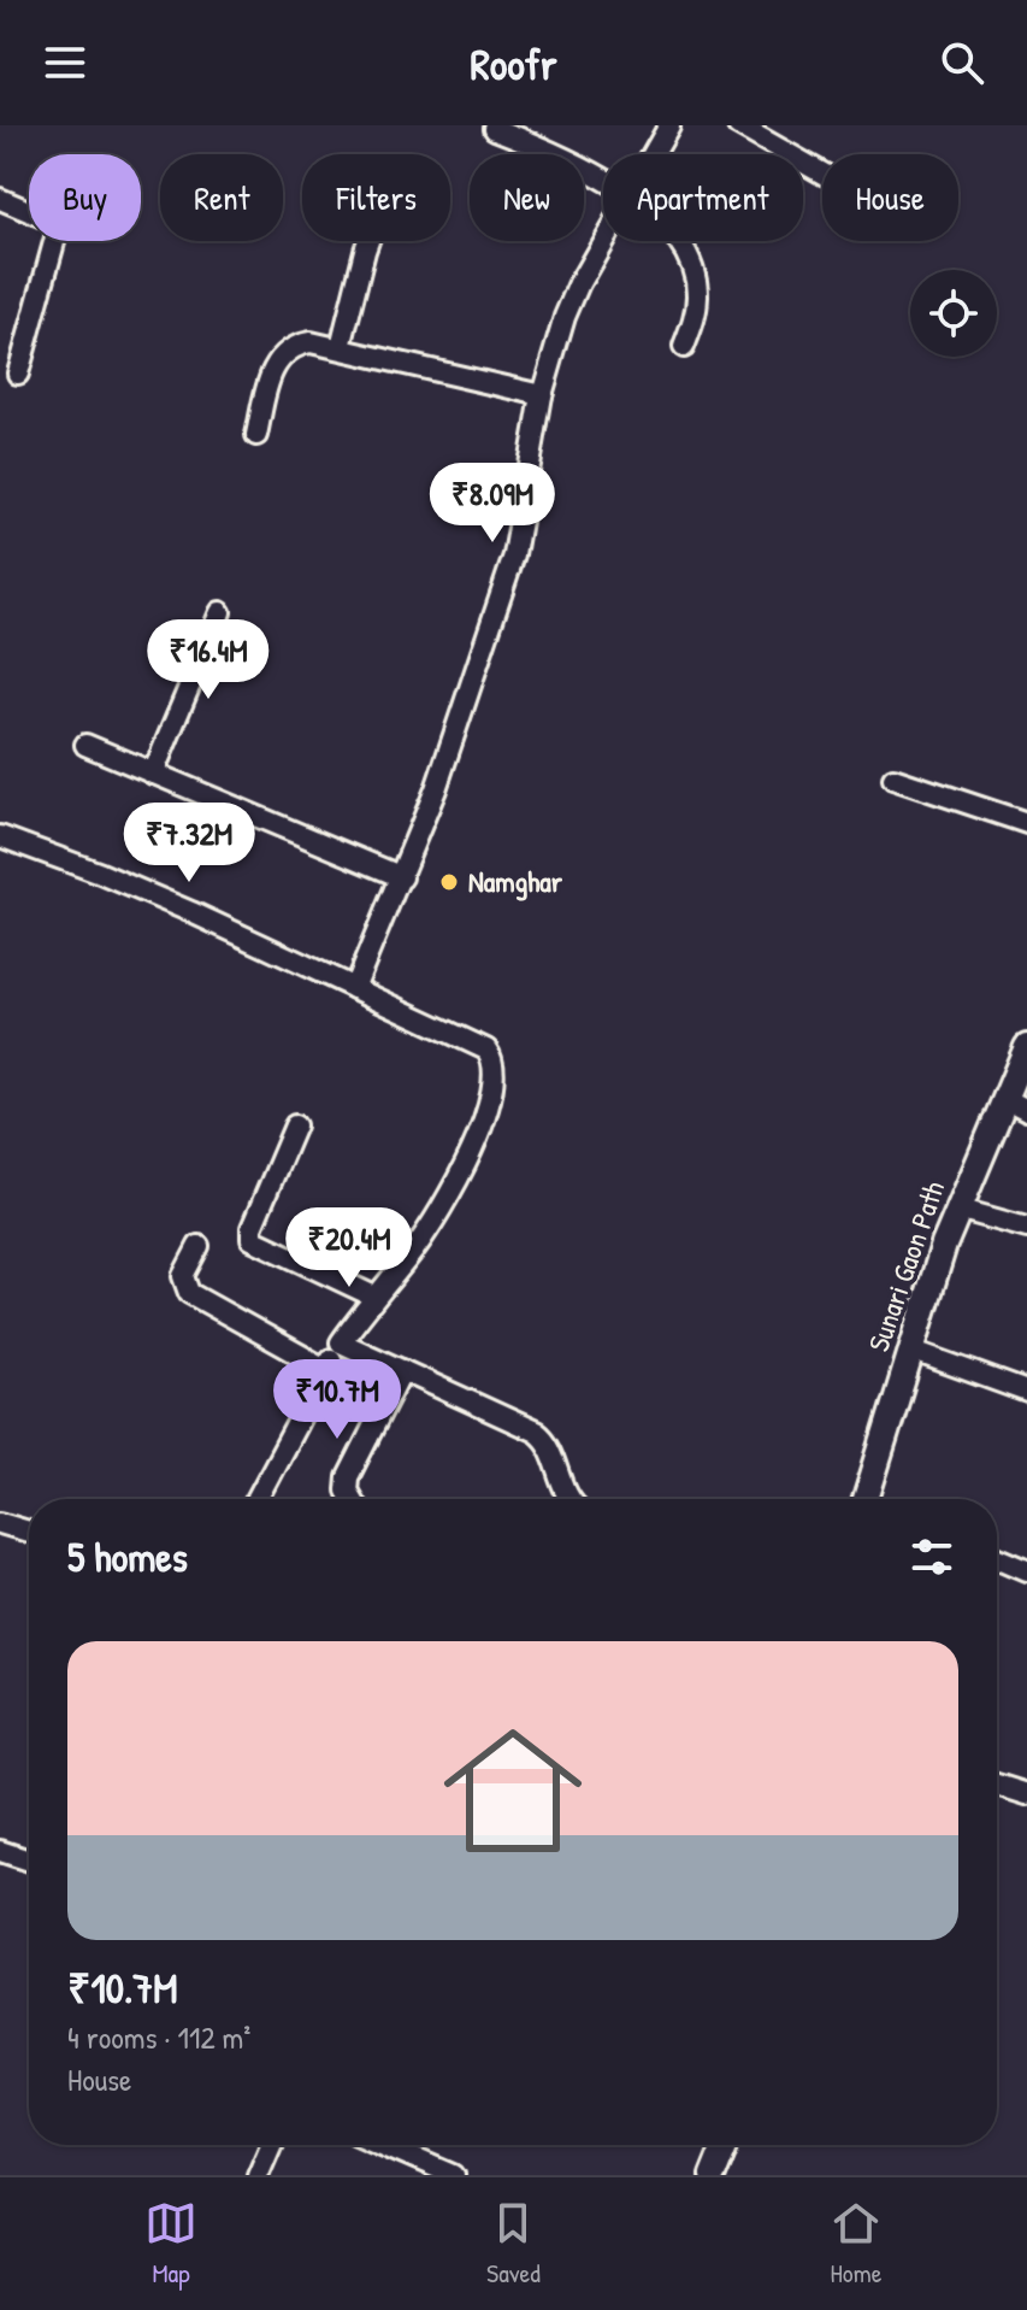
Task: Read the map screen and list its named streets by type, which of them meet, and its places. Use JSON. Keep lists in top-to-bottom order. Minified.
{"streets":{"street":["Sunari Gaon Path"]},"places":["Namghar"],"page":{"header":"Roofr","chip":["Buy","Rent","Filters","New","Apartment","House"],"price":["₹8.09M","₹16.4M","₹7.32M","₹20.4M","₹10.7M"],"heading":"5 homes","list":[{"name":"₹10.7M","note":"4 rooms · 112 m² · House"}],"tabs":["Map","Saved","Home"]}}
